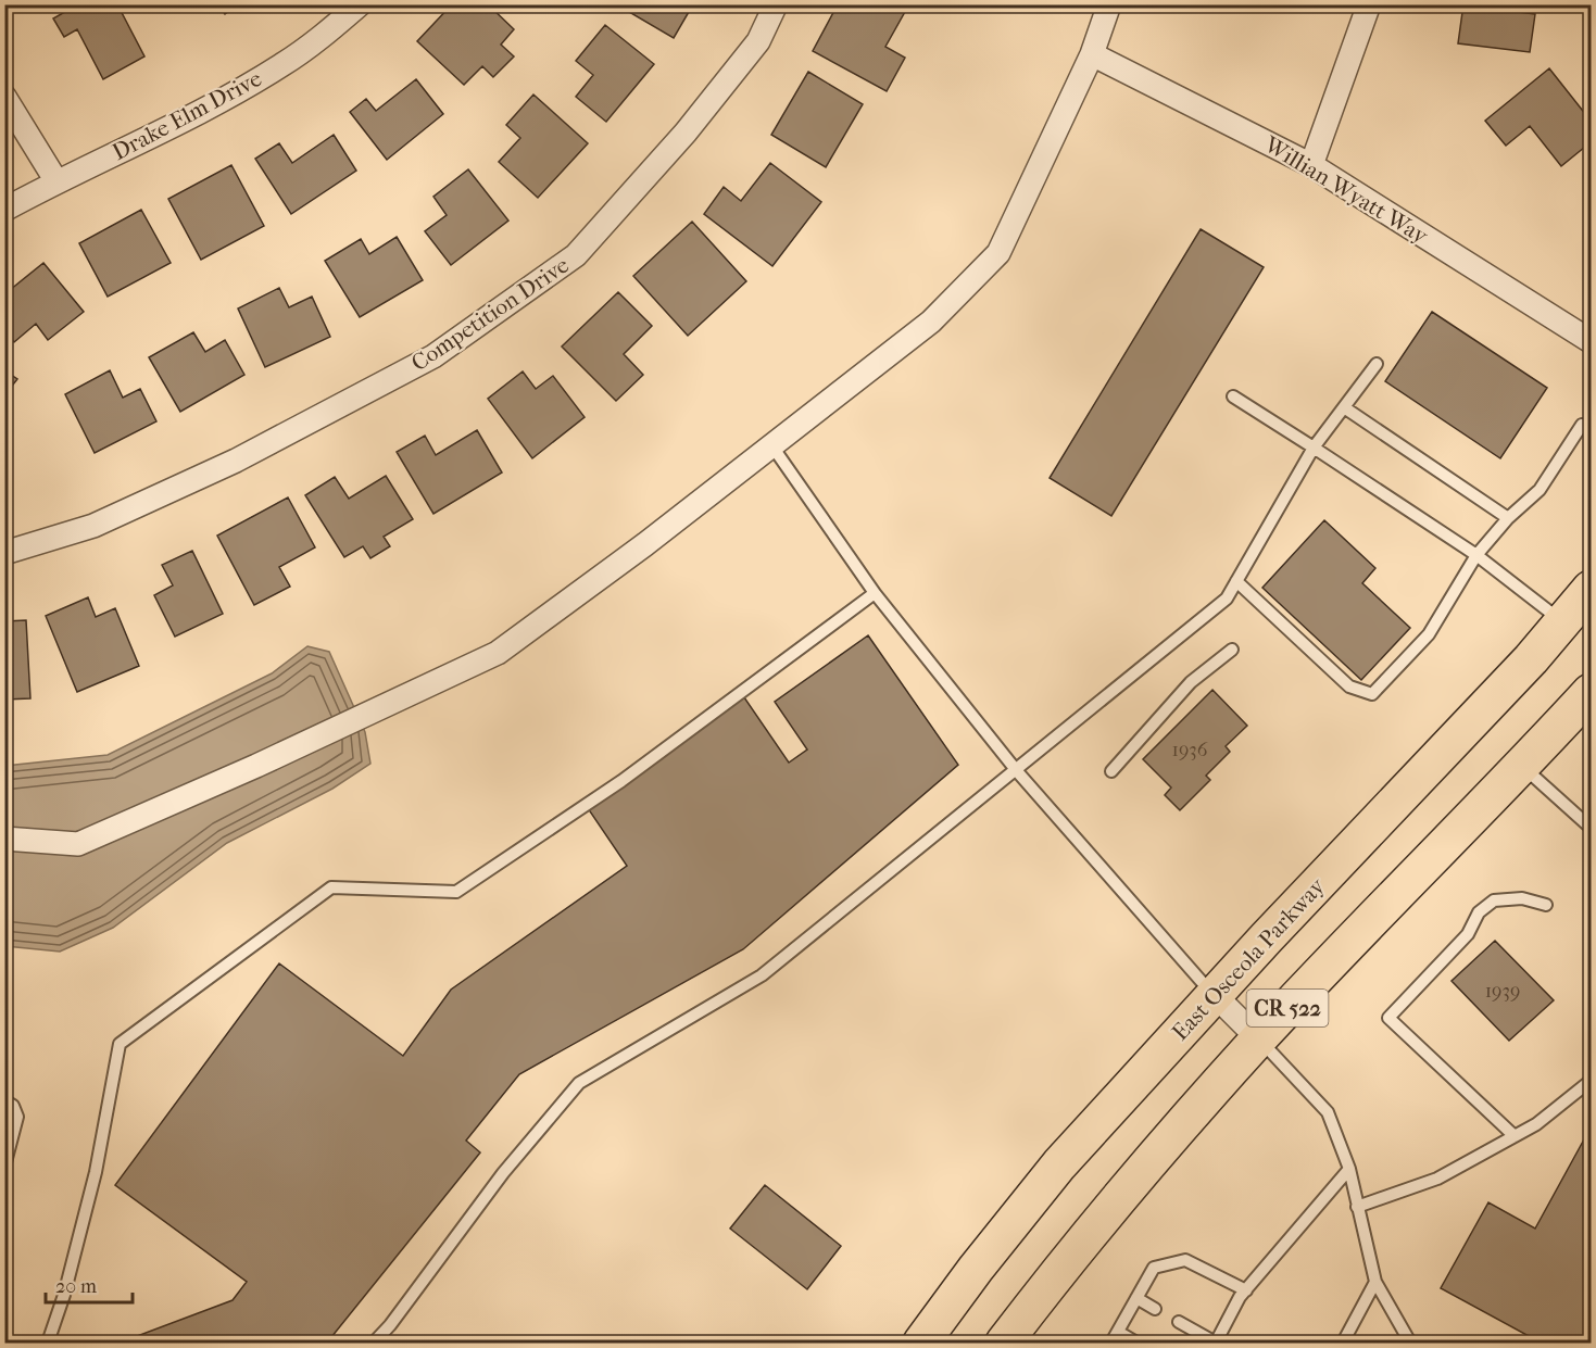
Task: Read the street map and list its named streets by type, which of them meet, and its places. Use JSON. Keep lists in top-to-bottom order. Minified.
{"streets":{"main road":["East Osceola Parkway","CR 522"],"street":["Drake Elm Drive","Willian Wyatt Way","Competition Drive"]},"house_numbers":["1936","1939"],"scale_bar":"20 m"}
